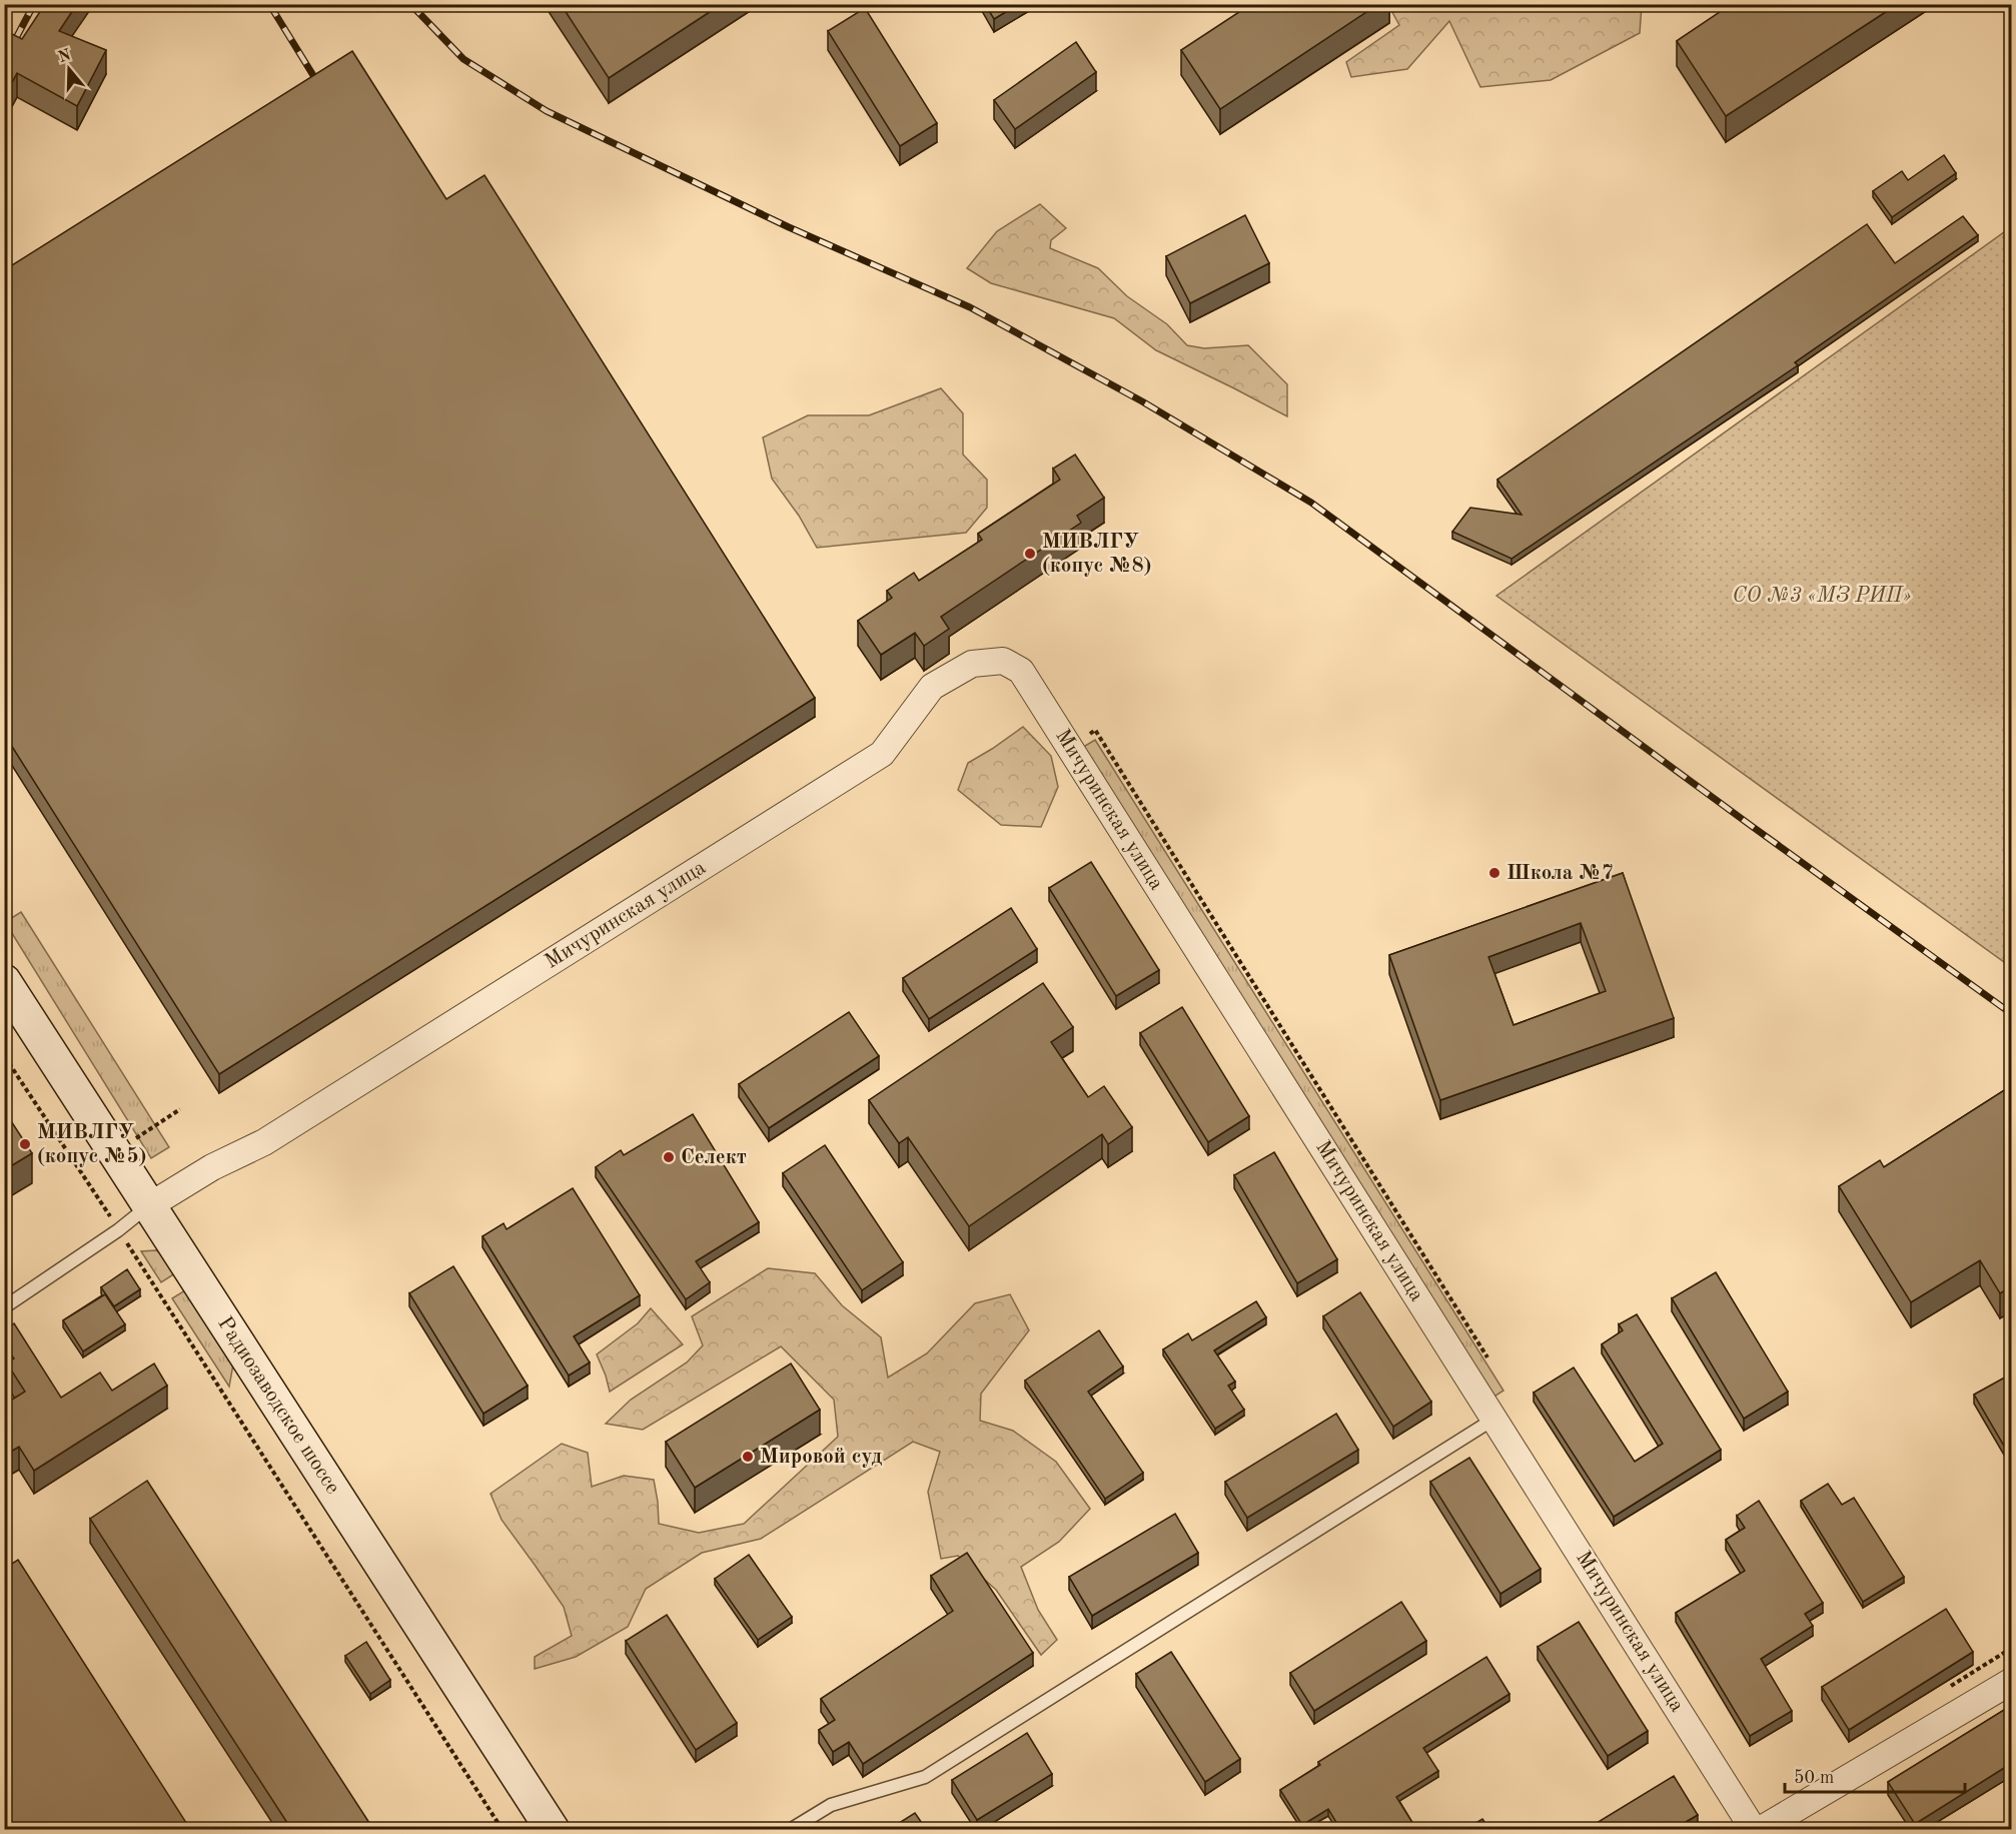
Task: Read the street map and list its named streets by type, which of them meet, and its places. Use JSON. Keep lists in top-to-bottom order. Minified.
{"streets":{"street":["Мичуринская улица","Радиозаводское шоссе"]},"crossings":[["Мичуринская улица","Радиозаводское шоссе"]],"parks":["СО №3 «МЗ РИП»"],"places":["МИВЛГУ (копус №8)","Школа №7","МИВЛГУ (копус №5)","Селект","Мировой суд"],"scale_bar":"50 m","north":"top"}
